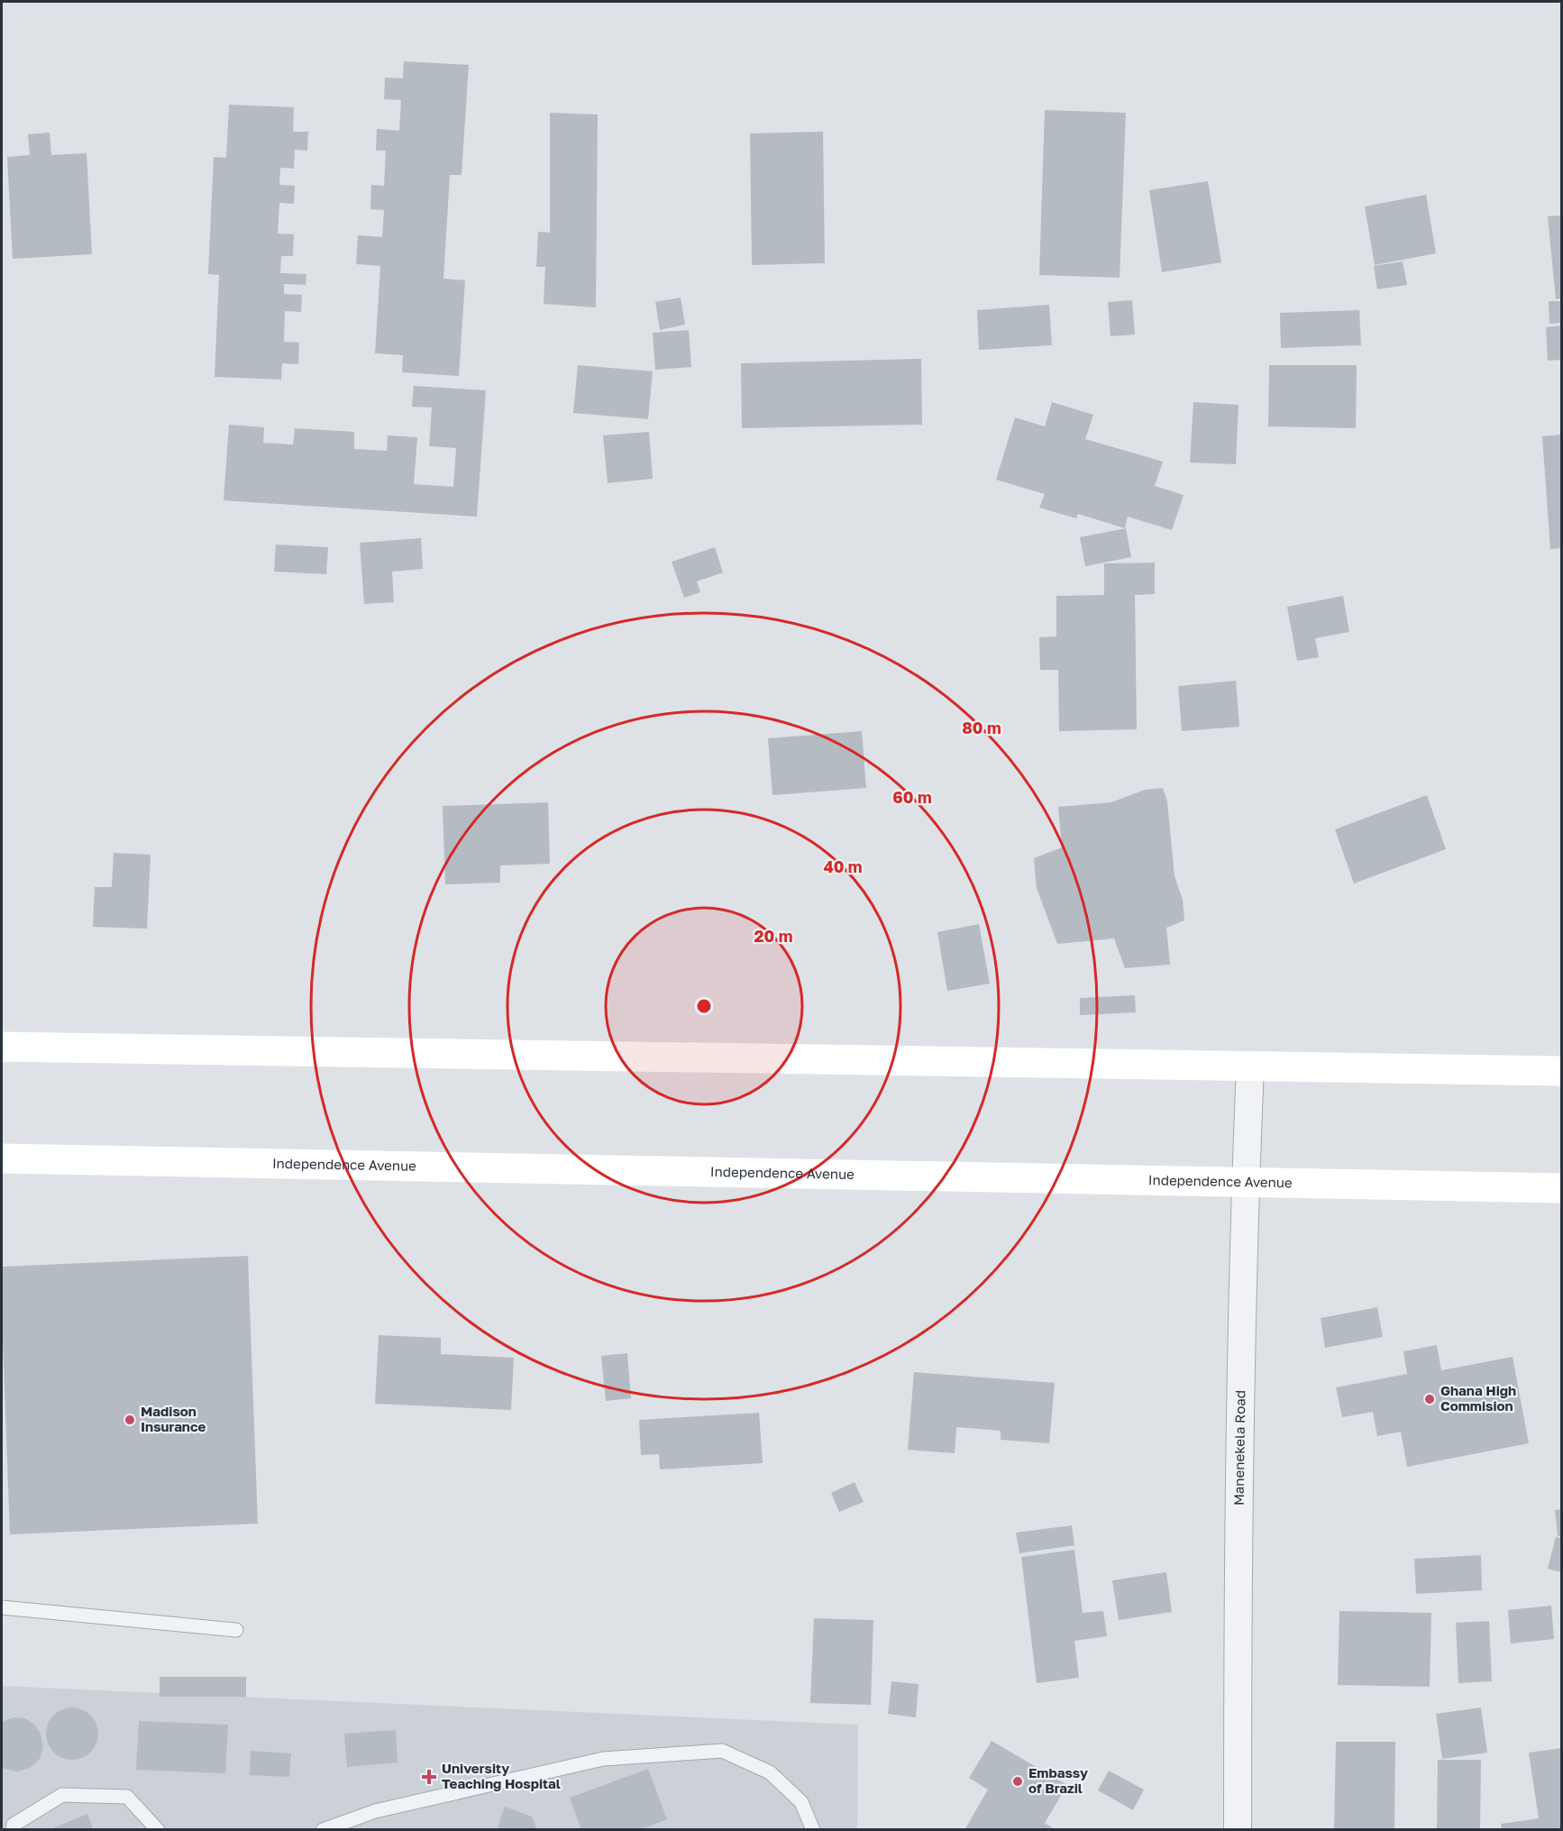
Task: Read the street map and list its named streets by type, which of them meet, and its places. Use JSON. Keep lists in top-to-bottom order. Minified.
{"streets":{"main road":["Independence Avenue"],"street":["Manenekela Road"]},"crossings":[["Independence Avenue","Manenekela Road"]],"places":{"other":["Ghana High Commision","Madison Insurance","Embassy of Brazil"],"health":["University Teaching Hospital"]},"rings":["80 m","60 m","40 m","20 m"]}
